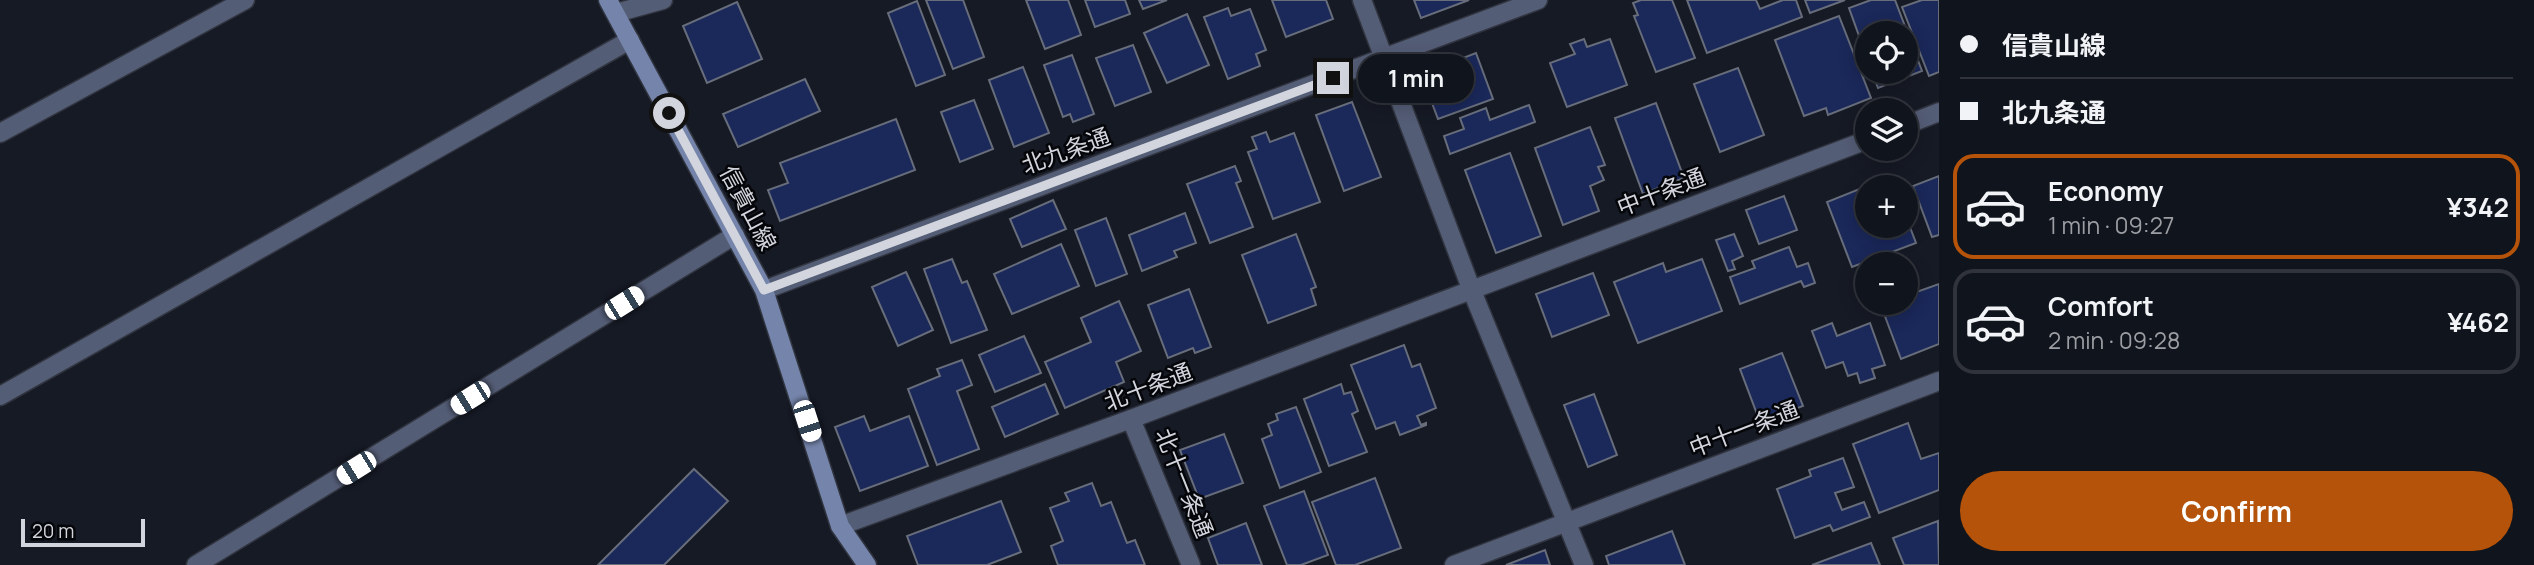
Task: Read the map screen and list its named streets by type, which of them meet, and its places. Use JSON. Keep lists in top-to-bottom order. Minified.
{"streets":{"main road":["信貴山線"],"street":["北九条通","中十条通","北十条通","中十一条通","北十一条通"]},"crossings":[["北九条通","信貴山線"],["中十条通","北十条通"],["信貴山線","北十条通"],["北十条通","北十一条通"]],"scale_bar":"20 m","page":{"banner":["信貴山線","北九条通"],"map_buttons":["+","−"],"bubble":"1 min","list":[{"name":"Economy","note":"1 min · 09:27","value":"¥342"},{"name":"Comfort","note":"2 min · 09:28","value":"¥462"}],"buttons":"Confirm","scale":"20 m"}}
